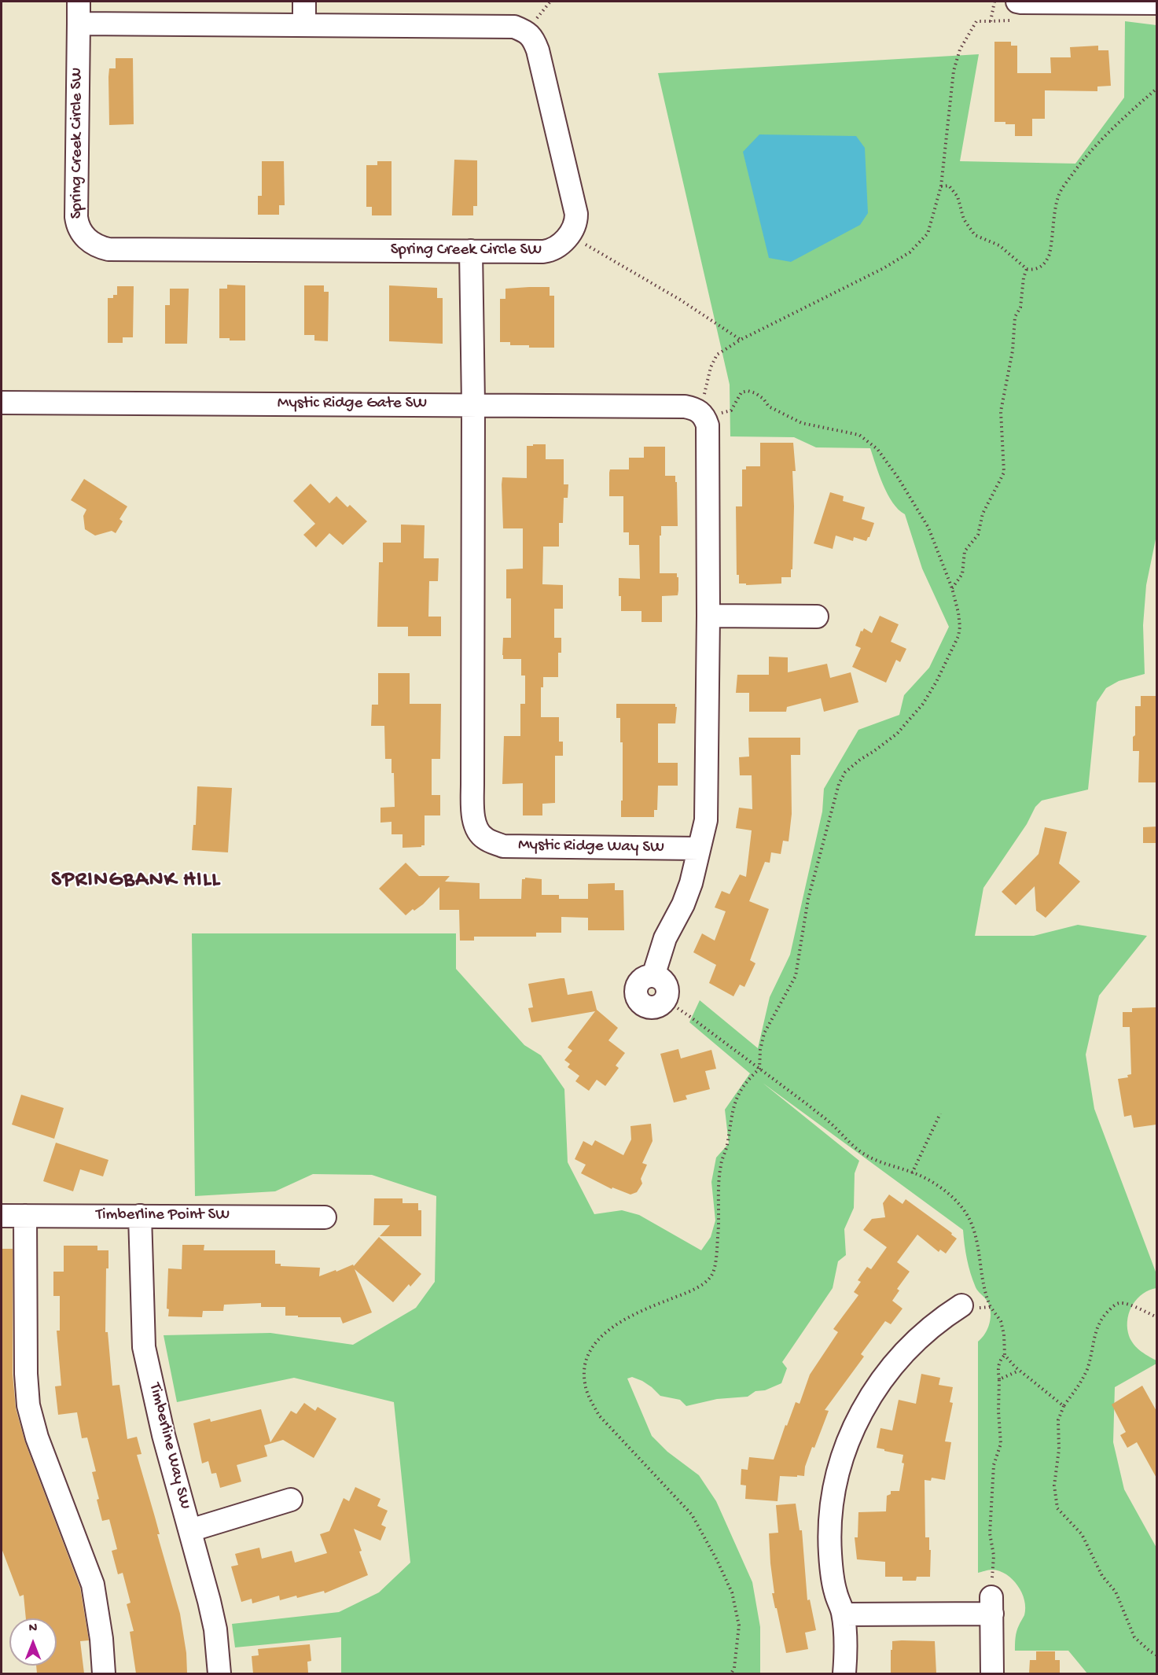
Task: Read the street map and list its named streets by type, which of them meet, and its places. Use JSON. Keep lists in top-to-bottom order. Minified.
{"streets":{"street":["Spring Creek Circle SW","Mystic Ridge Gate SW","Mystic Ridge Way SW","Timberline Point SW","Timberline Way SW"]},"crossings":[["Spring Creek Circle SW","Mystic Ridge Way SW"],["Mystic Ridge Gate SW","Mystic Ridge Way SW"],["Timberline Point SW","Timberline Way SW"]],"districts":["SPRINGBANK HILL"],"north":"top"}
